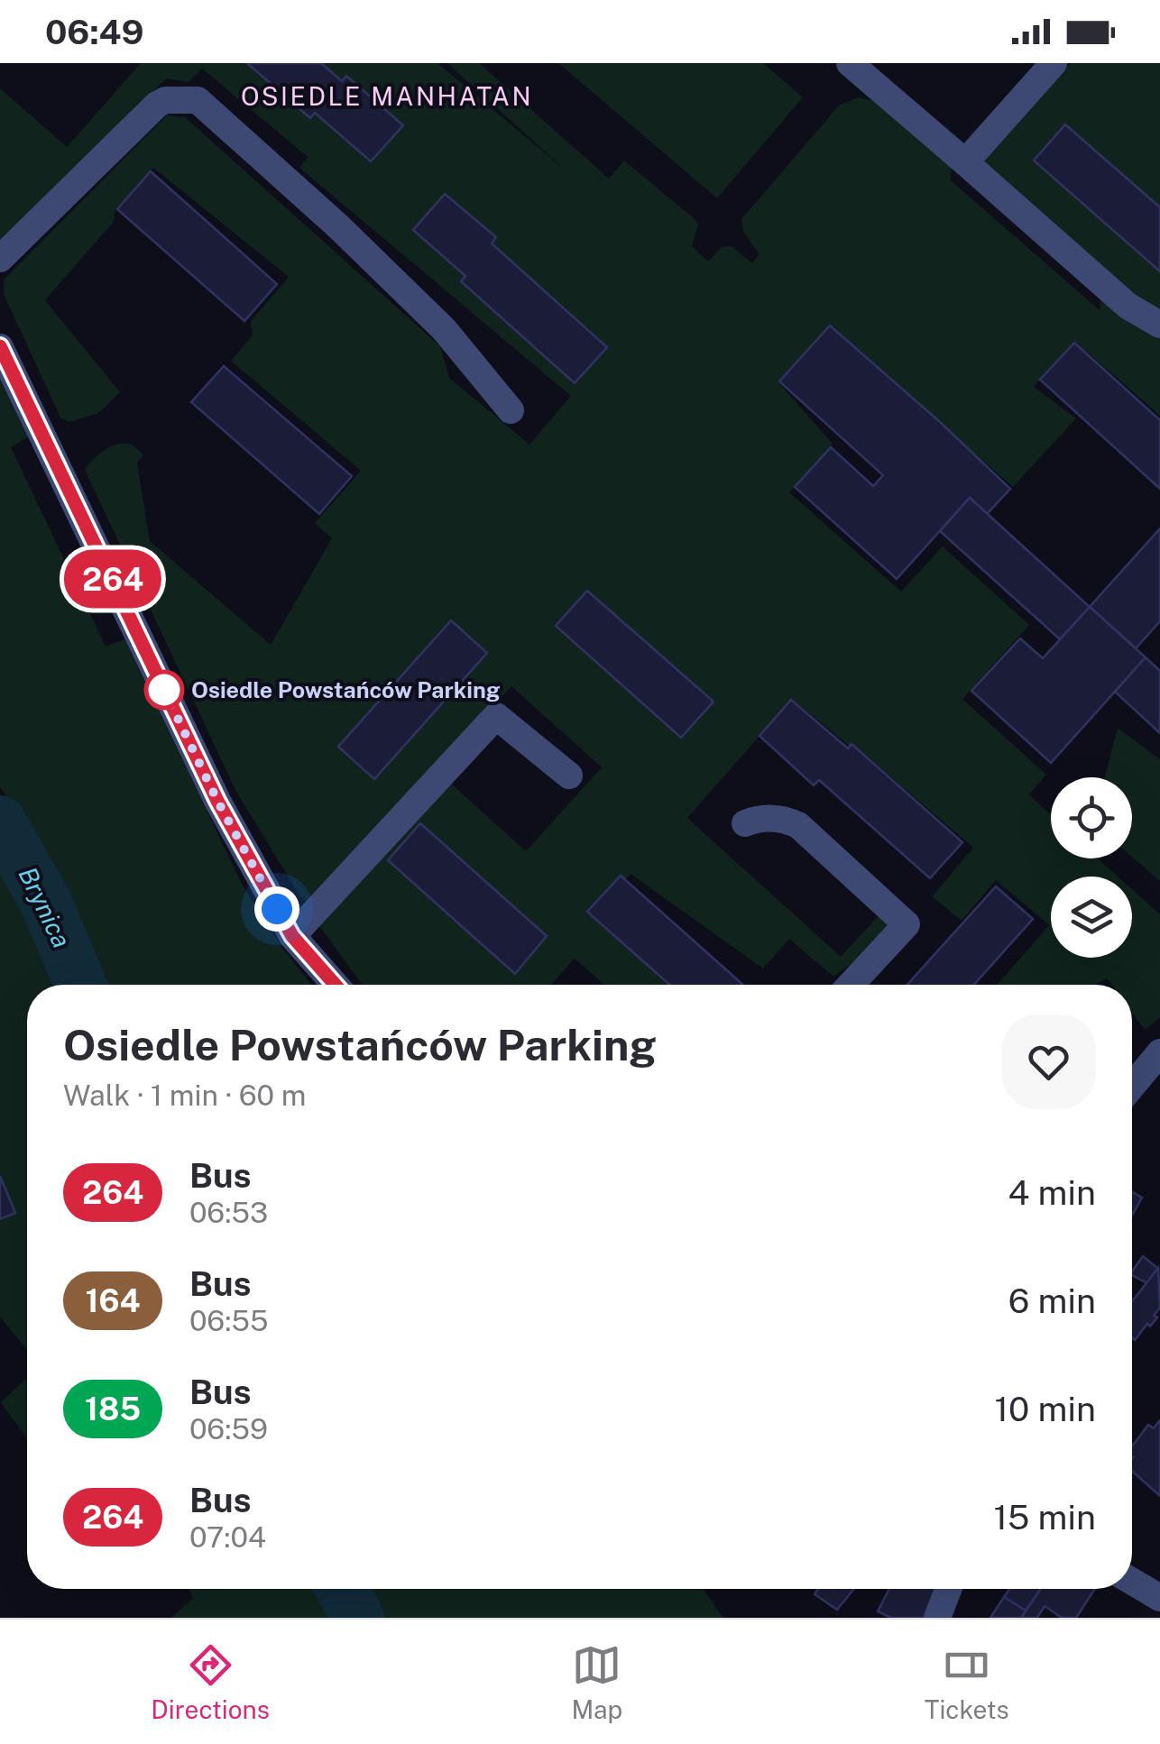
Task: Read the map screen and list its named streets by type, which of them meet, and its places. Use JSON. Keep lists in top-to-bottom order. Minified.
{"districts":["OSIEDLE MANHATAN"],"water":["Brynica"],"places":["Osiedle Powstańców Parking"],"lines":["bus line 264"],"page":{"status":"06:49","on_map":"264","heading":["Osiedle Powstańców Parking","Walk · 1 min · 60 m"],"list":[{"mark":"264","name":"Bus","note":"06:53","value":"4 min"},{"mark":"164","name":"Bus","note":"06:55","value":"6 min"},{"mark":"185","name":"Bus","note":"06:59","value":"10 min"},{"mark":"264","name":"Bus","note":"07:04","value":"15 min"}],"tabs":["Directions","Map","Tickets"]}}
